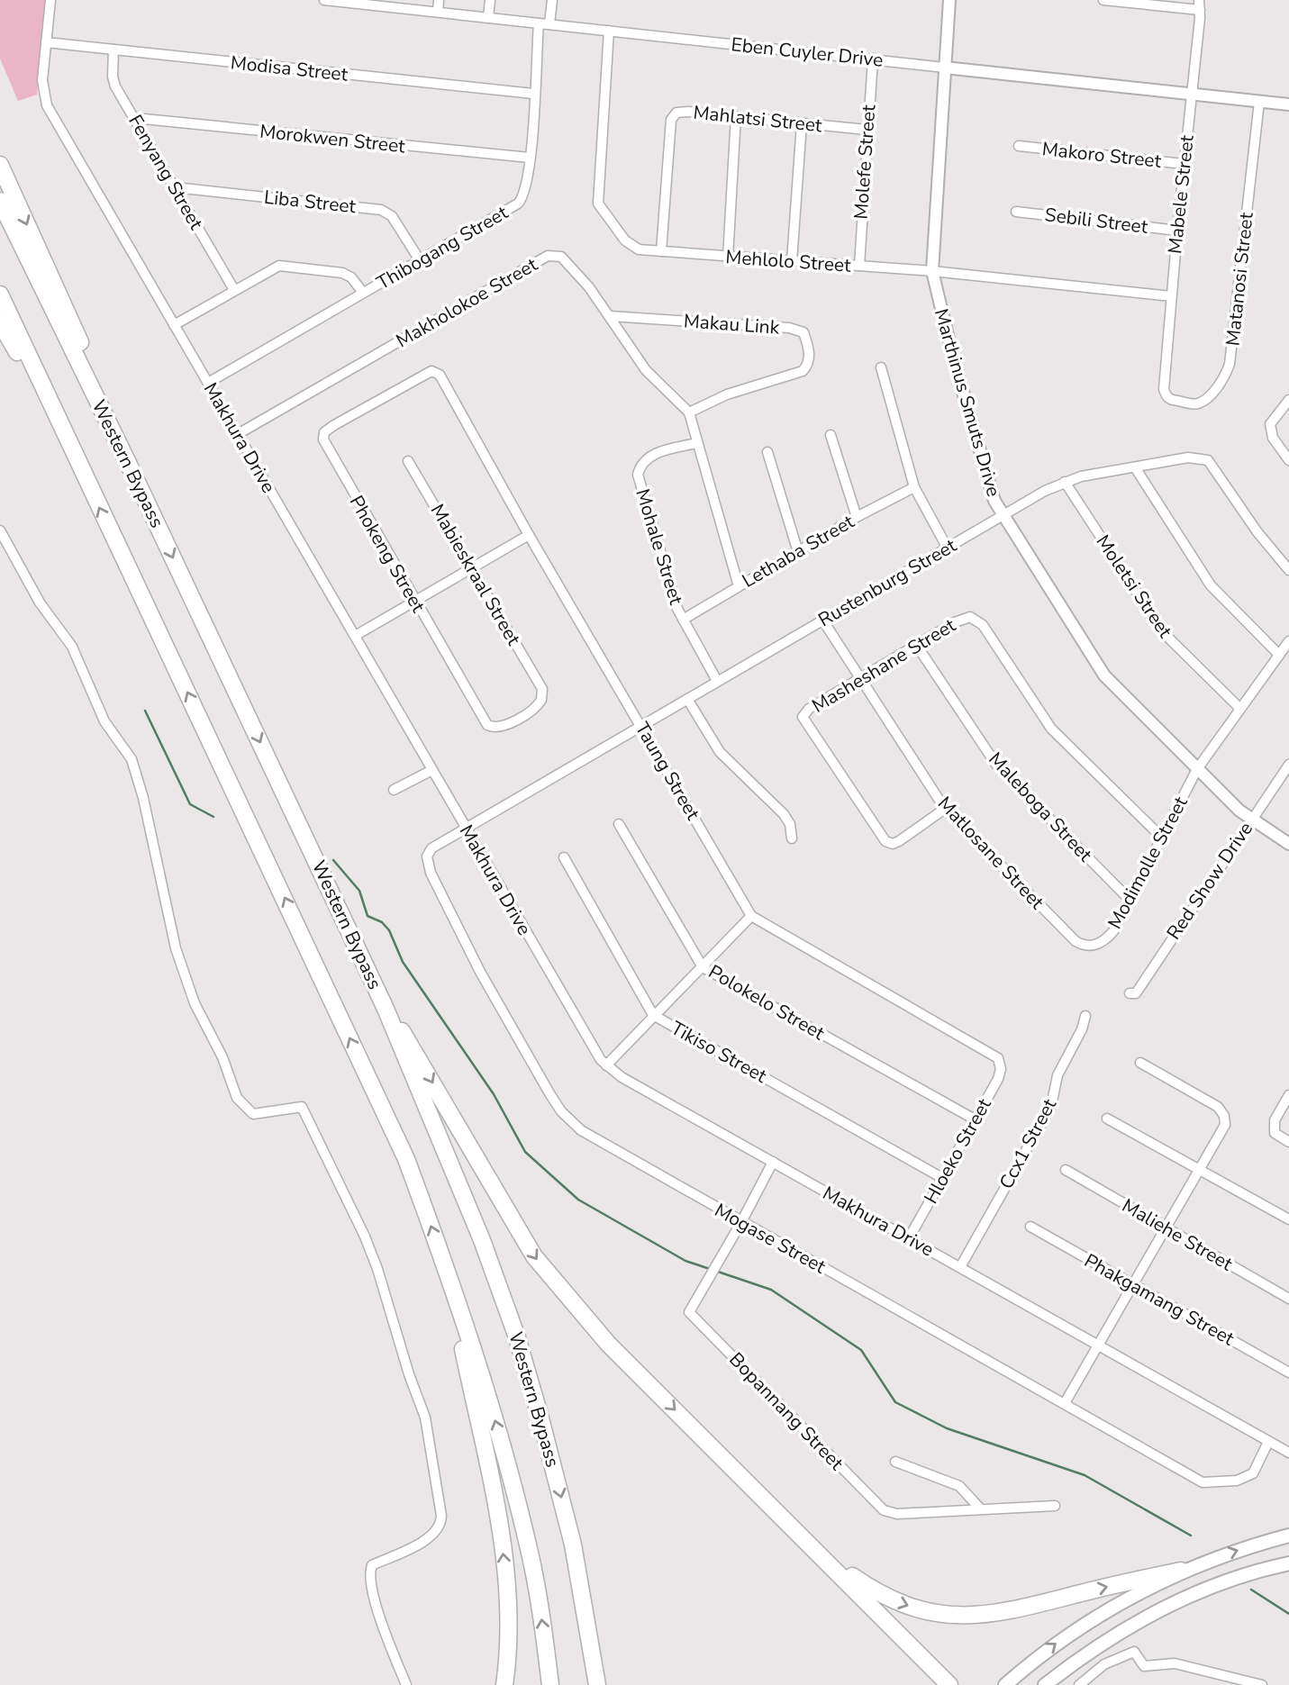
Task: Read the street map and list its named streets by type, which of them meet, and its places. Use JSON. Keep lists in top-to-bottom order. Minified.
{"streets":{"highway":["Western Bypass"],"street":["Eben Cuyler Drive","Modisa Street","Mahlatsi Street","Morokwen Street","Makoro Street","Molefe Street","Fenyang Street","Mabele Street","Liba Street","Sebili Street","Thibogang Street","Mehlolo Street","Matanosi Street","Makholokoe Street","Makau Link","Marthinus Smuts Drive","Makhura Drive","Mohale Street","Lethaba Street","Phokeng Street","Mabieskraal Street","Rustenburg Street","Moletsi Street","Masheshane Street","Taung Street","Maleboga Street","Matlosane Street","Modimolle Street","Red Show Drive","Polokelo Street","Tikiso Street","Ccx1 Street","Hloeko Street","Maliehe Street","Mogase Street","Phakgamang Street","Bopannang Street"]},"crossings":[["Eben Cuyler Drive","Molefe Street"],["Eben Cuyler Drive","Mabele Street"],["Eben Cuyler Drive","Thibogang Street"],["Eben Cuyler Drive","Mehlolo Street"],["Eben Cuyler Drive","Matanosi Street"],["Eben Cuyler Drive","Marthinus Smuts Drive"],["Modisa Street","Fenyang Street"],["Modisa Street","Thibogang Street"],["Modisa Street","Makhura Drive"],["Mahlatsi Street","Molefe Street"],["Mahlatsi Street","Mehlolo Street"],["Morokwen Street","Fenyang Street"],["Morokwen Street","Thibogang Street"],["Makoro Street","Mabele Street"],["Molefe Street","Mehlolo Street"],["Fenyang Street","Liba Street"],["Mabele Street","Sebili Street"],["Mabele Street","Mehlolo Street"],["Mabele Street","Matanosi Street"],["Liba Street","Thibogang Street"],["Thibogang Street","Makhura Drive"],["Mehlolo Street","Marthinus Smuts Drive"],["Makholokoe Street","Makau Link"],["Makholokoe Street","Makhura Drive"],["Marthinus Smuts Drive","Rustenburg Street"],["Marthinus Smuts Drive","Modimolle Street"],["Marthinus Smuts Drive","Red Show Drive"],["Makhura Drive","Rustenburg Street"],["Makhura Drive","Ccx1 Street"],["Makhura Drive","Hloeko Street"],["Makhura Drive","Mogase Street"],["Makhura Drive","Bopannang Street"],["Mohale Street","Lethaba Street"],["Mohale Street","Rustenburg Street"],["Phokeng Street","Mabieskraal Street"],["Phokeng Street","Taung Street"],["Rustenburg Street","Moletsi Street"],["Rustenburg Street","Taung Street"],["Rustenburg Street","Matlosane Street"],["Rustenburg Street","Mogase Street"],["Masheshane Street","Maleboga Street"],["Masheshane Street","Matlosane Street"],["Masheshane Street","Modimolle Street"],["Taung Street","Hloeko Street"],["Maleboga Street","Modimolle Street"],["Matlosane Street","Modimolle Street"],["Polokelo Street","Hloeko Street"],["Tikiso Street","Hloeko Street"],["Mogase Street","Bopannang Street"]]}
